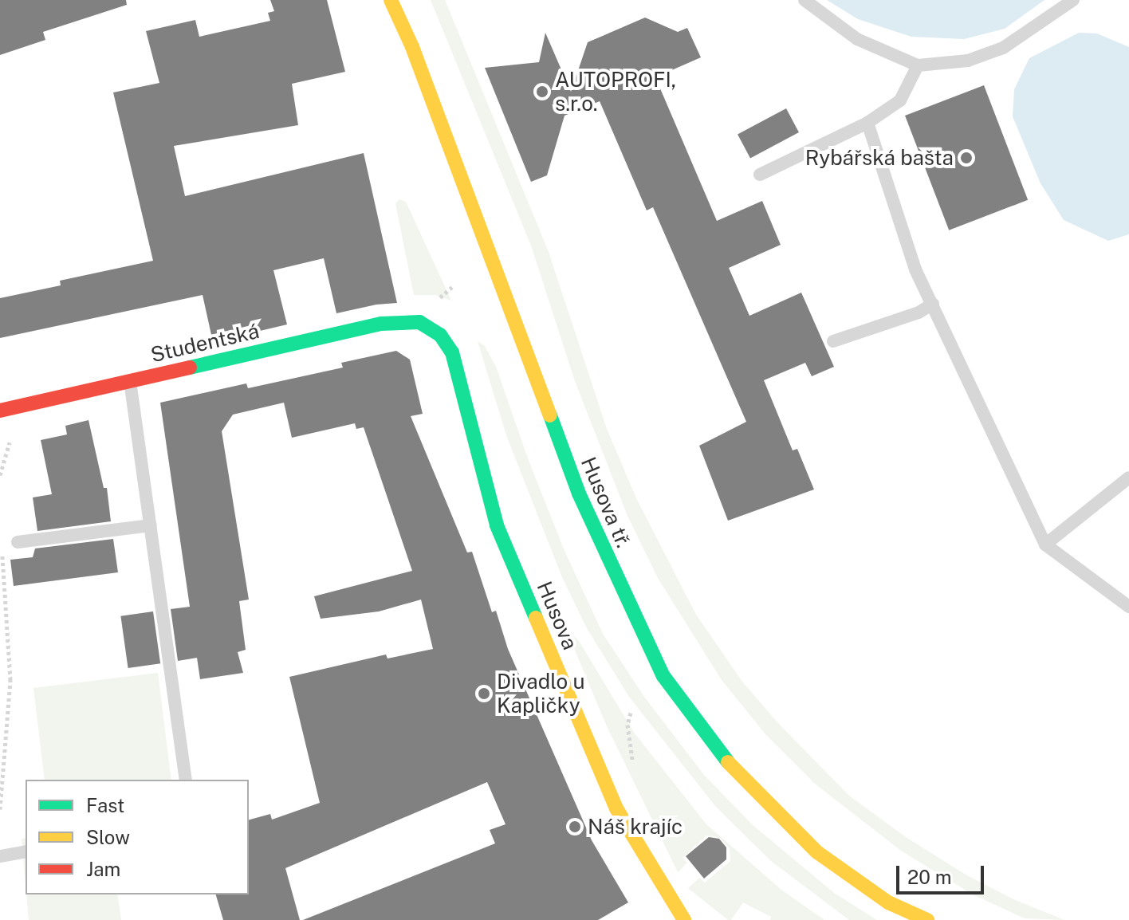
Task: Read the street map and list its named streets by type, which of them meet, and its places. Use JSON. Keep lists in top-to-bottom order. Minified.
{"streets":{"street":["Studentská","Husova tř.","Husova"]},"crossings":[["Studentská","Husova"]],"places":["AUTOPROFI, s.r.o.","Rybářská bašta","Divadlo u Kapličky","Náš krajíc"],"legend":["Fast","Slow","Jam"],"scale_bar":"20 m"}
